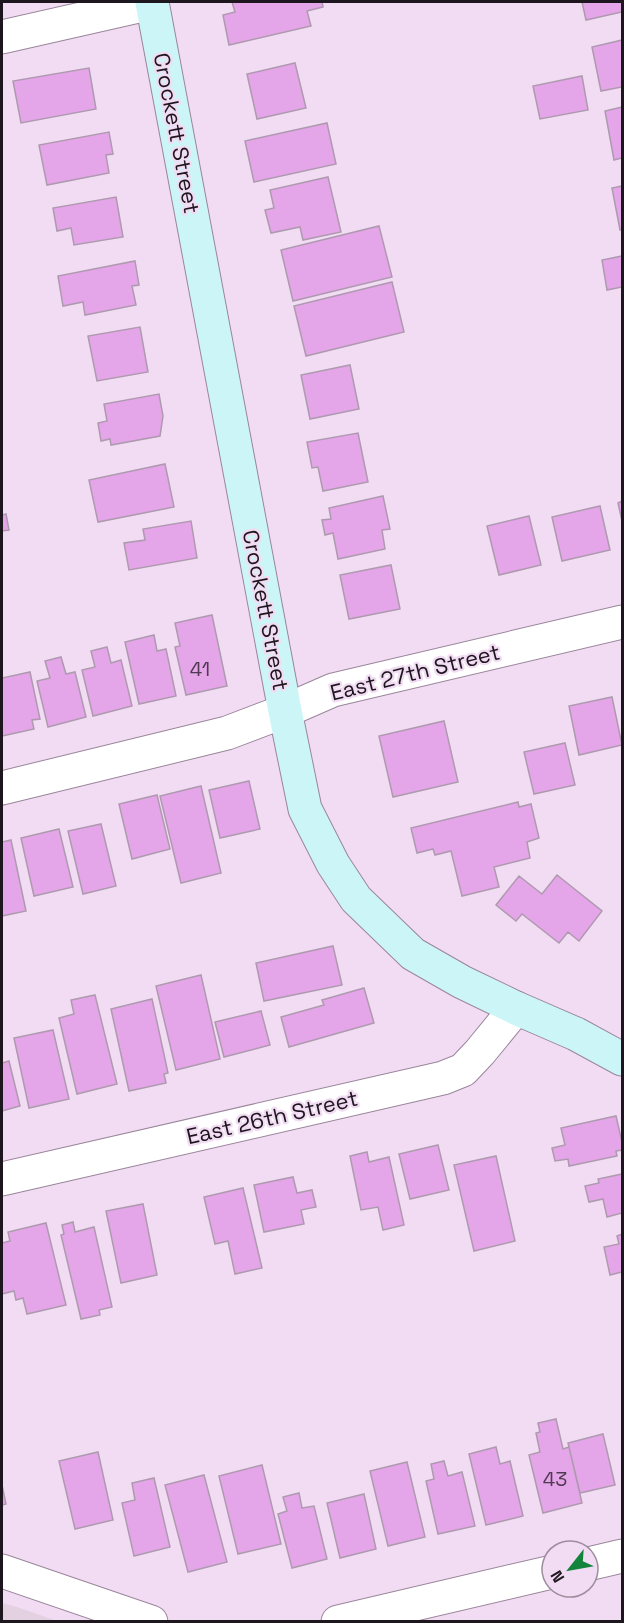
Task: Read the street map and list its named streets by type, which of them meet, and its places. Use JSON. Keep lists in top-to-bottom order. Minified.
{"streets":{"street":["Crockett Street","East 27th Street","East 26th Street"]},"crossings":[["Crockett Street","East 27th Street"],["Crockett Street","East 26th Street"]],"house_numbers":["41","43"],"north":"bottom left"}
